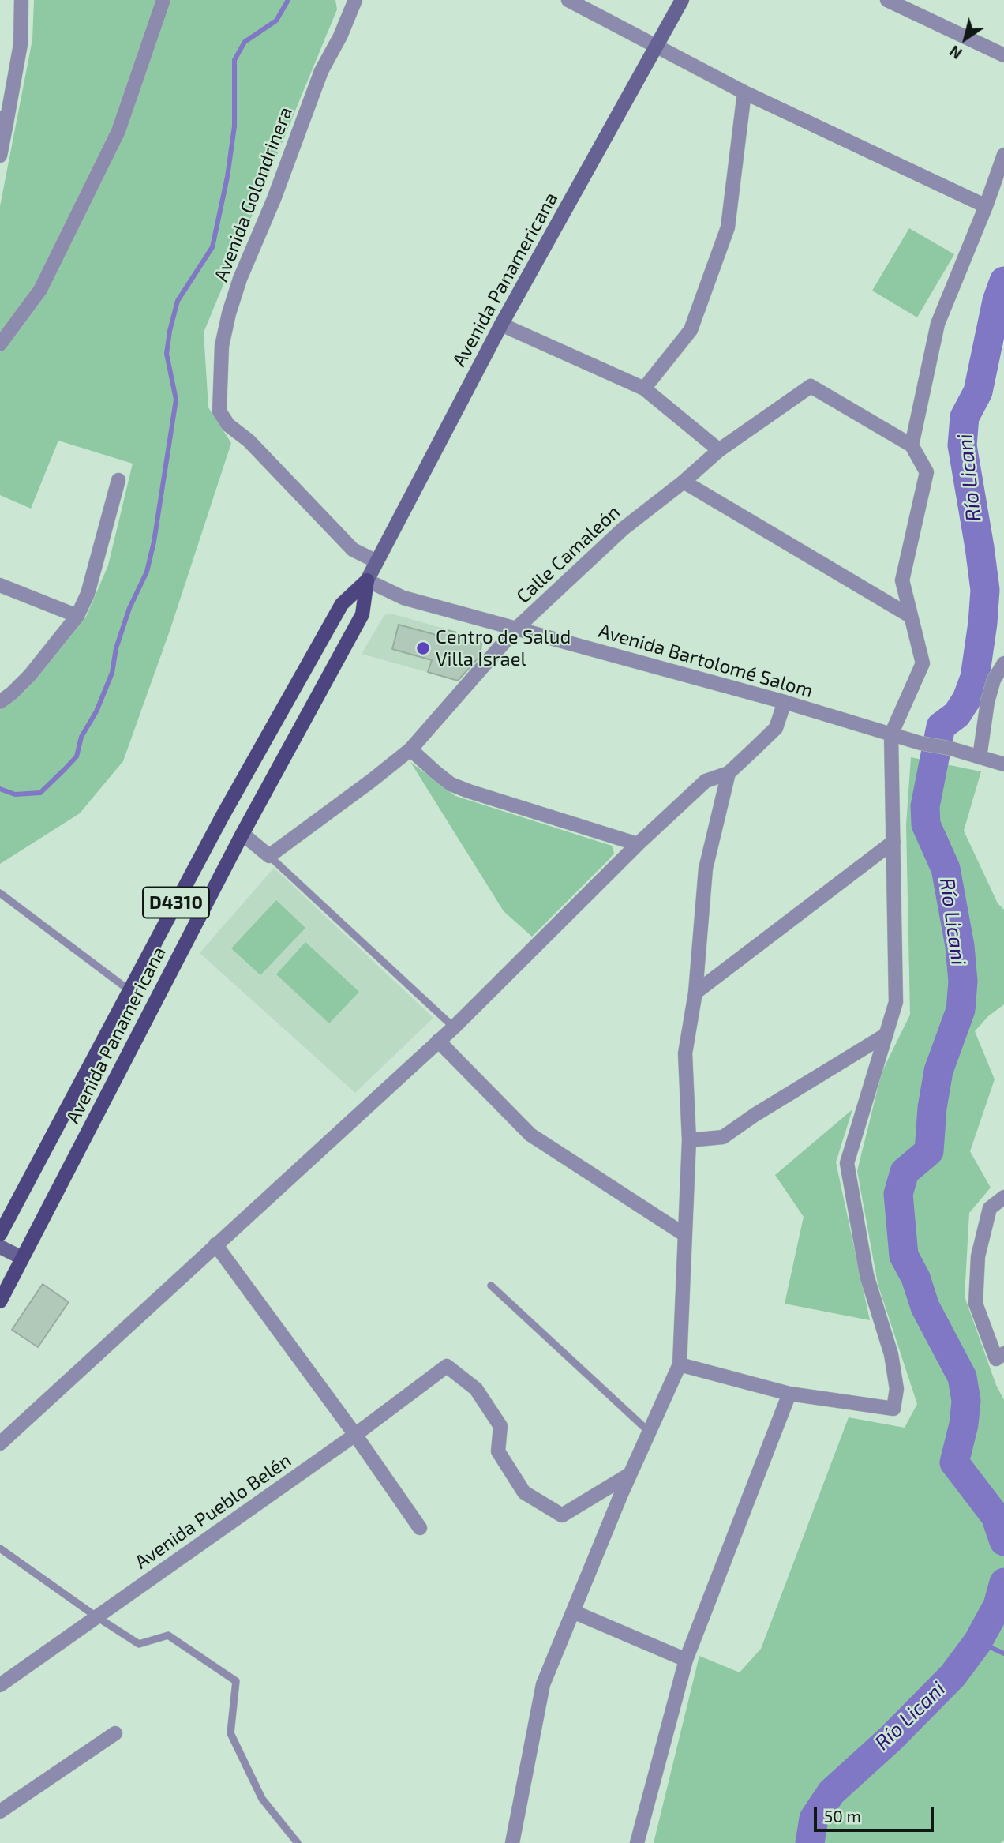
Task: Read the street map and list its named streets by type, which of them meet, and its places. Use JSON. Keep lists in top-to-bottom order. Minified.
{"streets":{"main road":["Avenida Panamericana","D4310"],"street":["Avenida Golondrinera","Calle Camaleón","Avenida Bartolomé Salom","Avenida Pueblo Belén"]},"crossings":[["Avenida Golondrinera","Avenida Panamericana"],["Avenida Panamericana","Avenida Bartolomé Salom"],["Calle Camaleón","Avenida Bartolomé Salom"]],"water":["Río Licani"],"places":["Centro de Salud Villa Israel"],"scale_bar":"50 m","north":"bottom left"}
